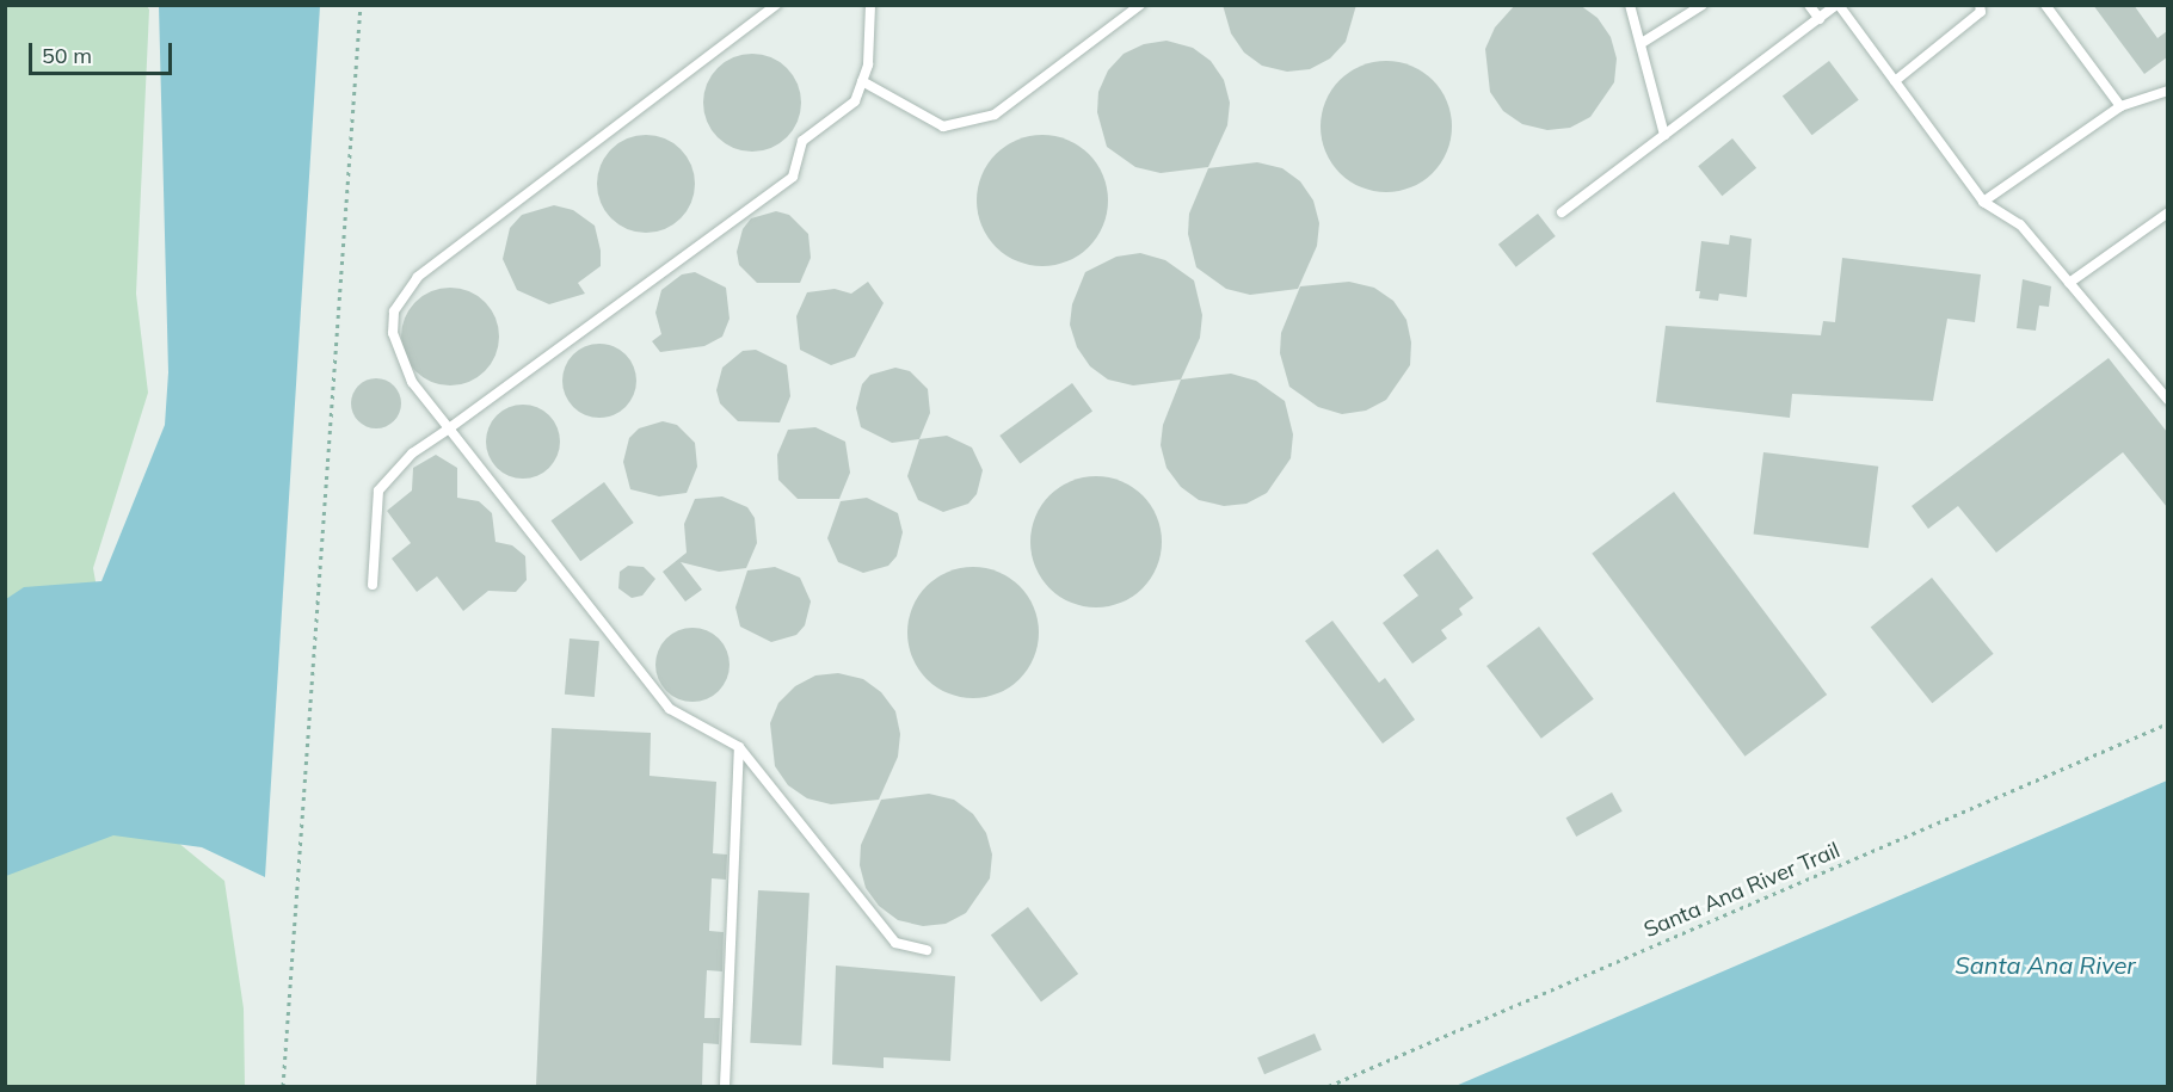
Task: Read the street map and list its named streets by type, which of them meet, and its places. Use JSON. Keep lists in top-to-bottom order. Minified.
{"streets":{"path":["Santa Ana River Trail"]},"water":["Santa Ana River"],"scale_bar":"50 m"}
